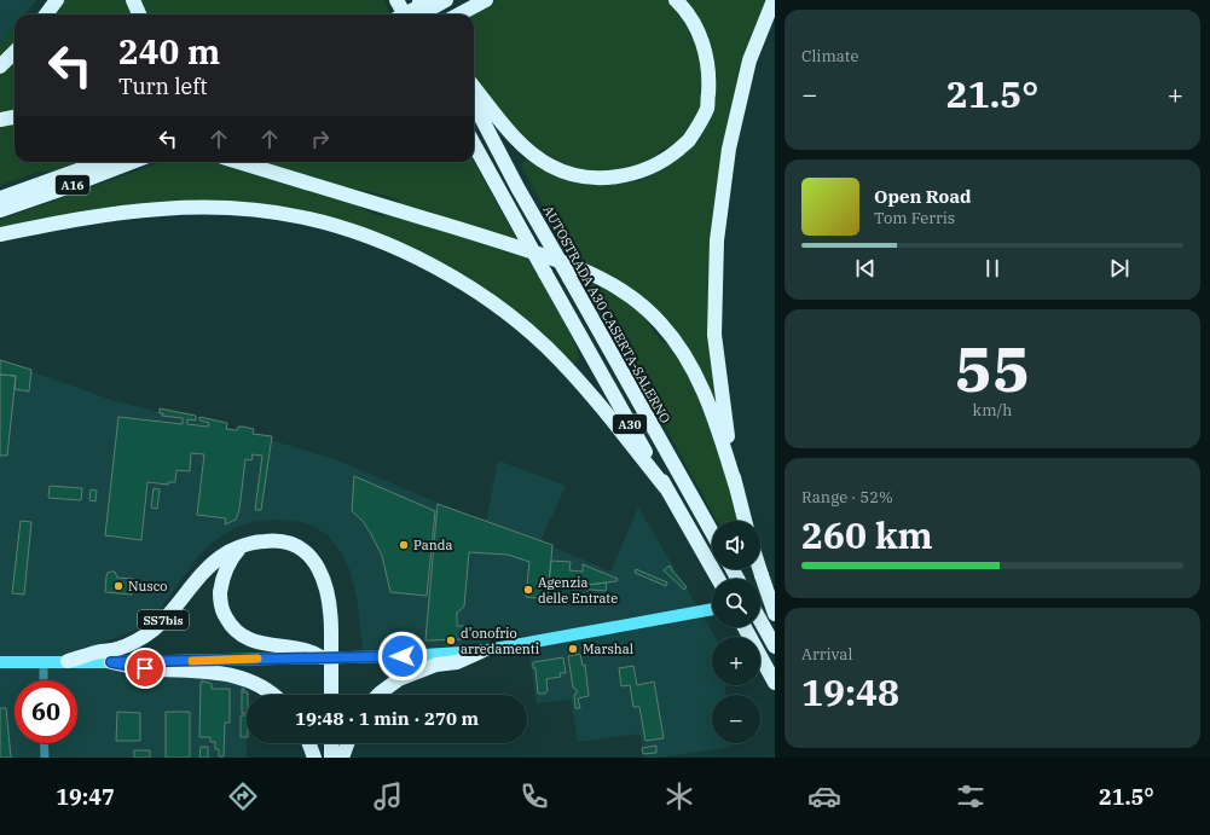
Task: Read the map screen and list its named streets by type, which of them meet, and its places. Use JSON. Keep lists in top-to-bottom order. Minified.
{"streets":{"highway":["A16","AUTOSTRADA A30 CASERTA-SALERNO","A30","SS7bis"]},"places":["Panda","Nusco","Agenzia delle Entrate","d'onofrio arredamenti","Marshal"],"page":{"tile":["Climate",["55","km/h"],["Range · 52%","260 km"],["Arrival","19:48"]],"turn":["240 m","Turn left"],"heat":["−","21.5°","+"],"song":["Open Road","Tom Ferris"],"map_buttons":["+","−"],"limit":"60","trip":"19:48 · 1 min · 270 m","tabs":["19:47","21.5°"]}}
